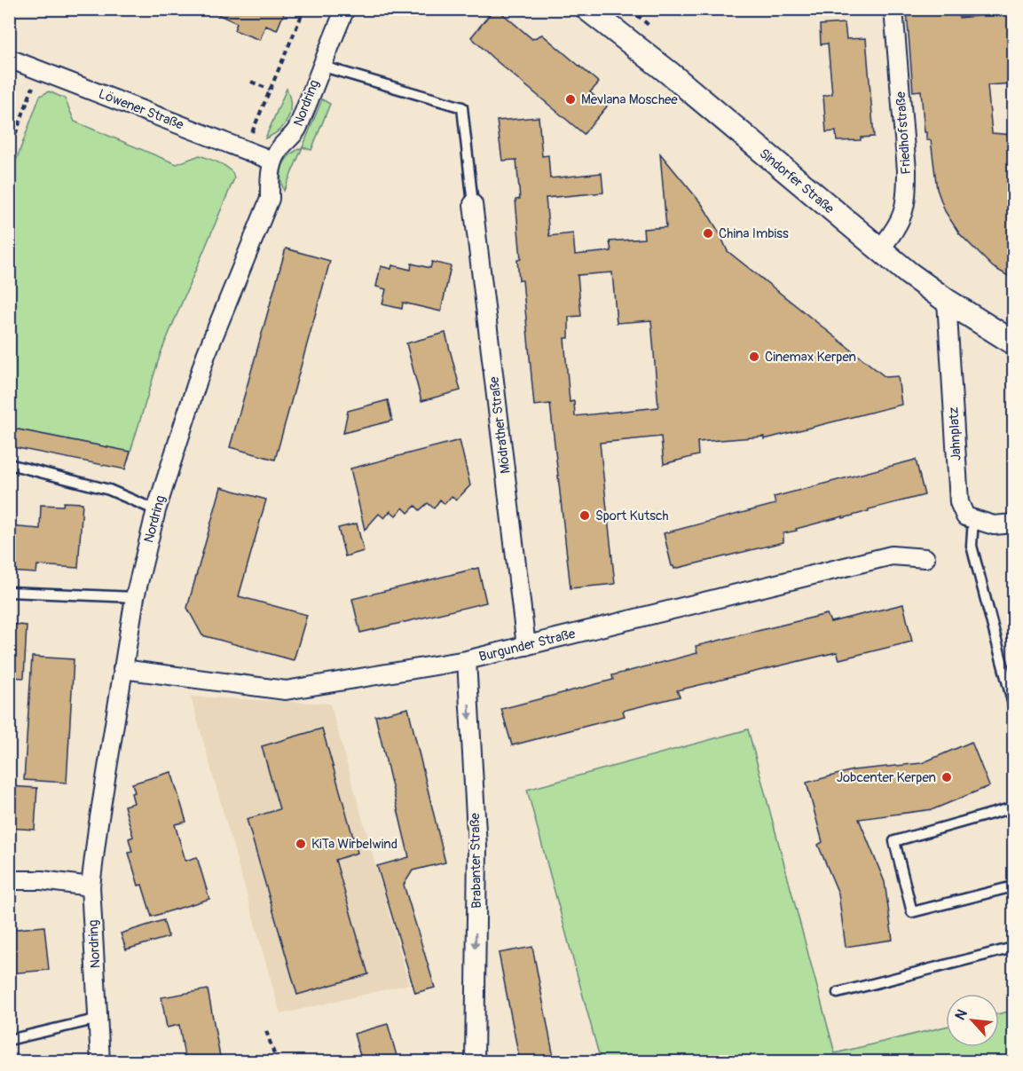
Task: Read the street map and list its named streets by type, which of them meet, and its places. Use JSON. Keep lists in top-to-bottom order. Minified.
{"streets":{"street":["Nordring","Löwener Straße","Friedhofstraße","Sindorfer Straße","Mödrather Straße","Jahnplatz","Burgunder Straße","Brabanter Straße"]},"crossings":[["Nordring","Löwener Straße"],["Nordring","Burgunder Straße"],["Friedhofstraße","Sindorfer Straße"],["Sindorfer Straße","Jahnplatz"],["Mödrather Straße","Burgunder Straße"],["Burgunder Straße","Brabanter Straße"]],"one_way":["Brabanter Straße"],"places":["Mevlana Moschee","China Imbiss","Cinemax Kerpen","Sport Kutsch","Jobcenter Kerpen","KiTa Wirbelwind"],"north":"top left"}
